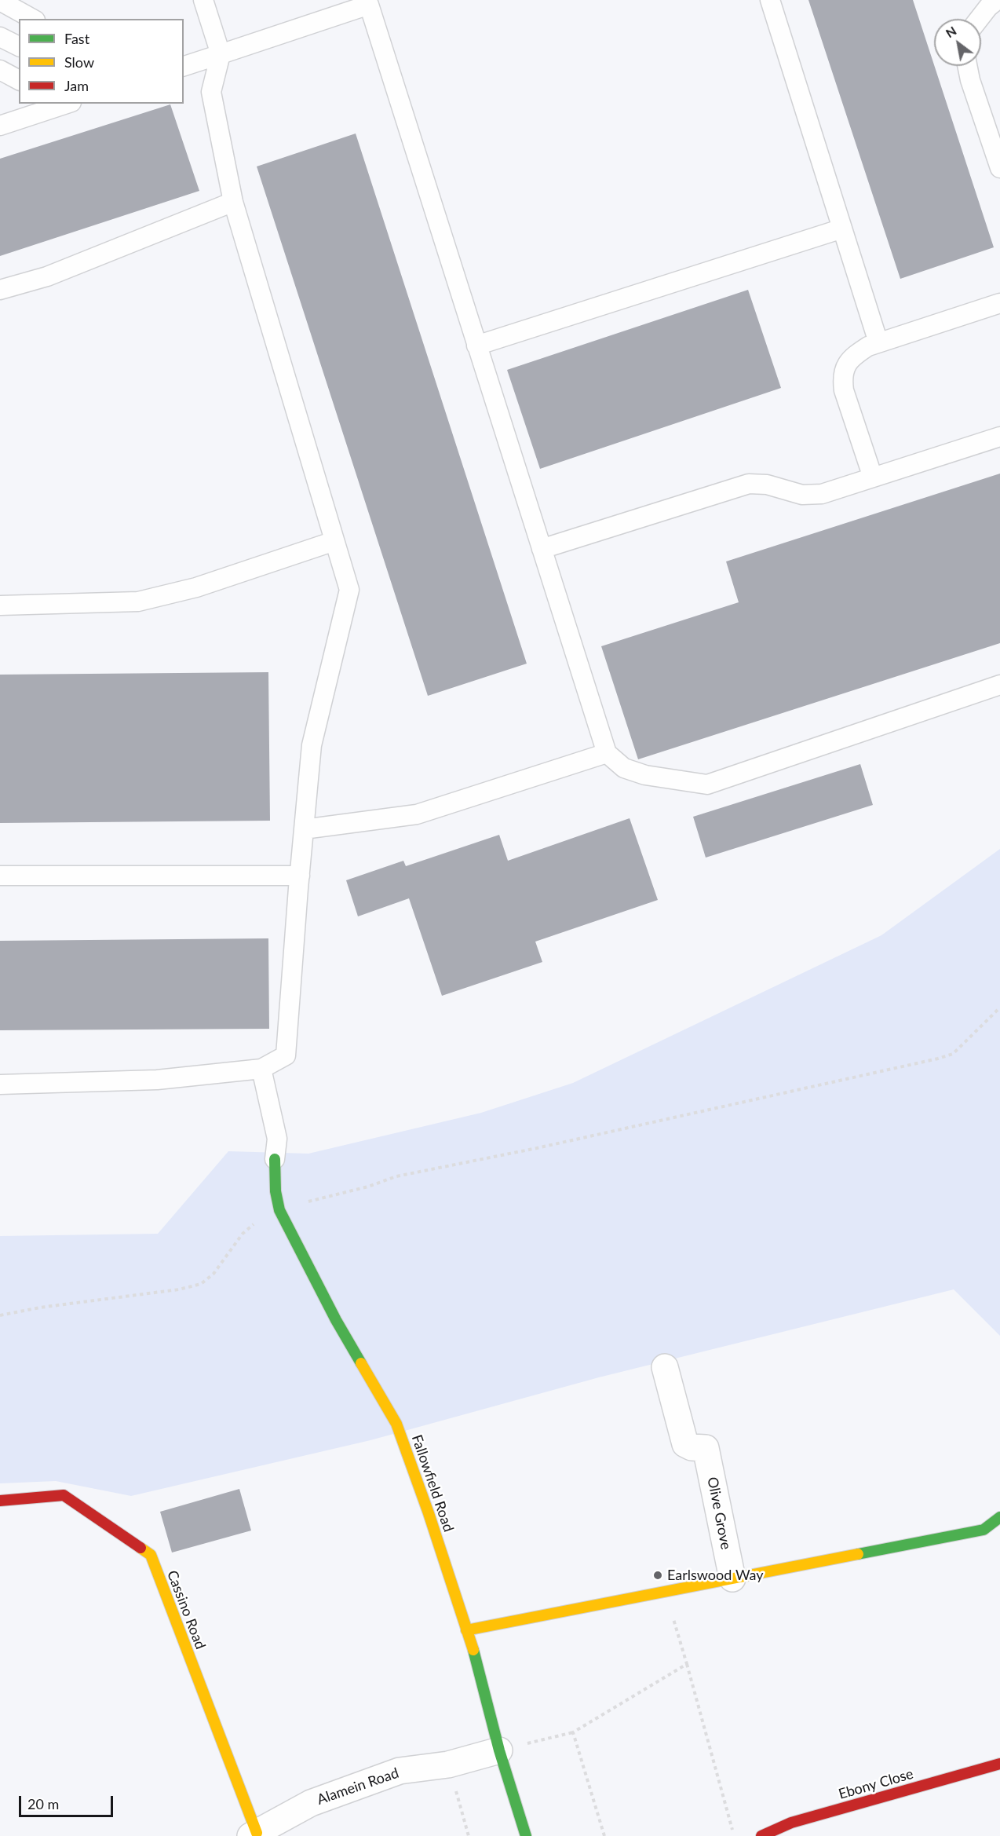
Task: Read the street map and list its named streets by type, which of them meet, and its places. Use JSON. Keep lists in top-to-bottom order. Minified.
{"streets":{"street":["Fallowfield Road","Olive Grove","Cassino Road","Ebony Close","Alamein Road"]},"crossings":[["Fallowfield Road","Alamein Road"],["Cassino Road","Alamein Road"]],"places":["Earlswood Way"],"legend":["Fast","Slow","Jam"],"scale_bar":"20 m","north":"top left"}
